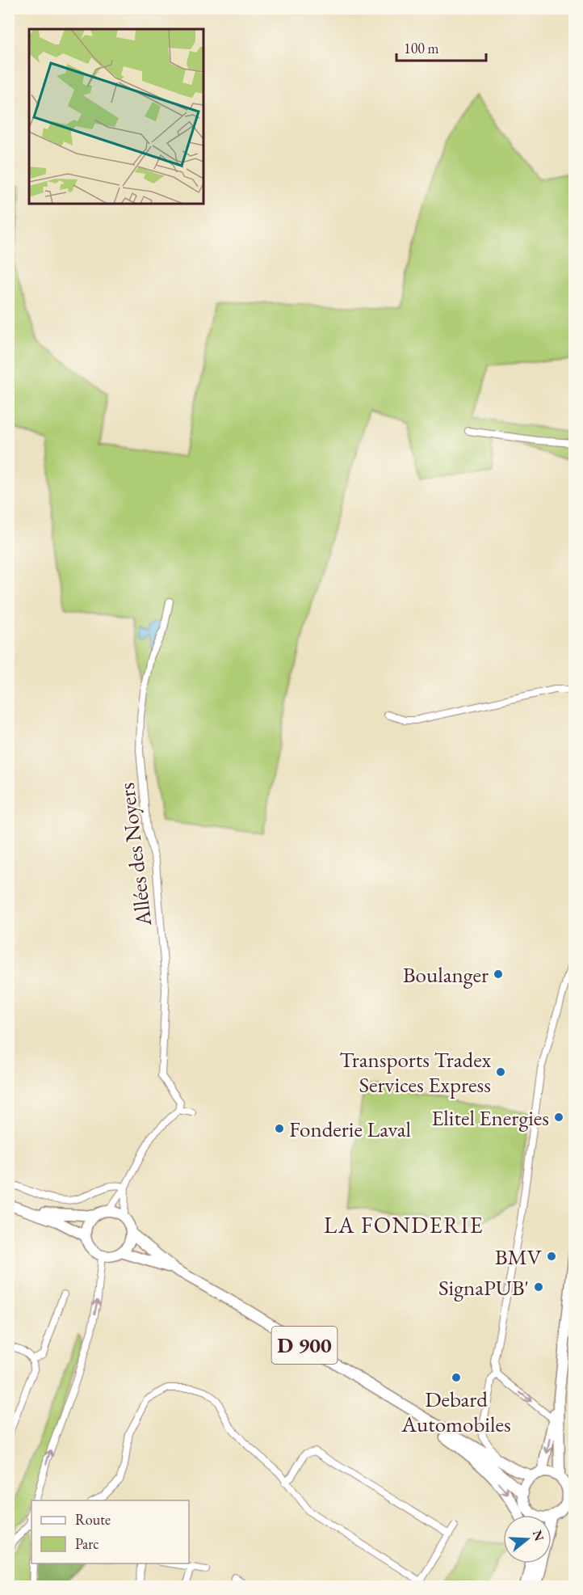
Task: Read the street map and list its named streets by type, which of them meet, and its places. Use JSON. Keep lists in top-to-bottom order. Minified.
{"streets":{"main road":["D 900"],"street":["Allées des Noyers"]},"districts":["LA FONDERIE"],"places":["Boulanger","Transports Tradex Services Express","Elitel Energies","Fonderie Laval","BMV","SignaPUB'","Debard Automobiles"],"legend":["Route","Parc"],"scale_bar":"100 m","north":"right"}
